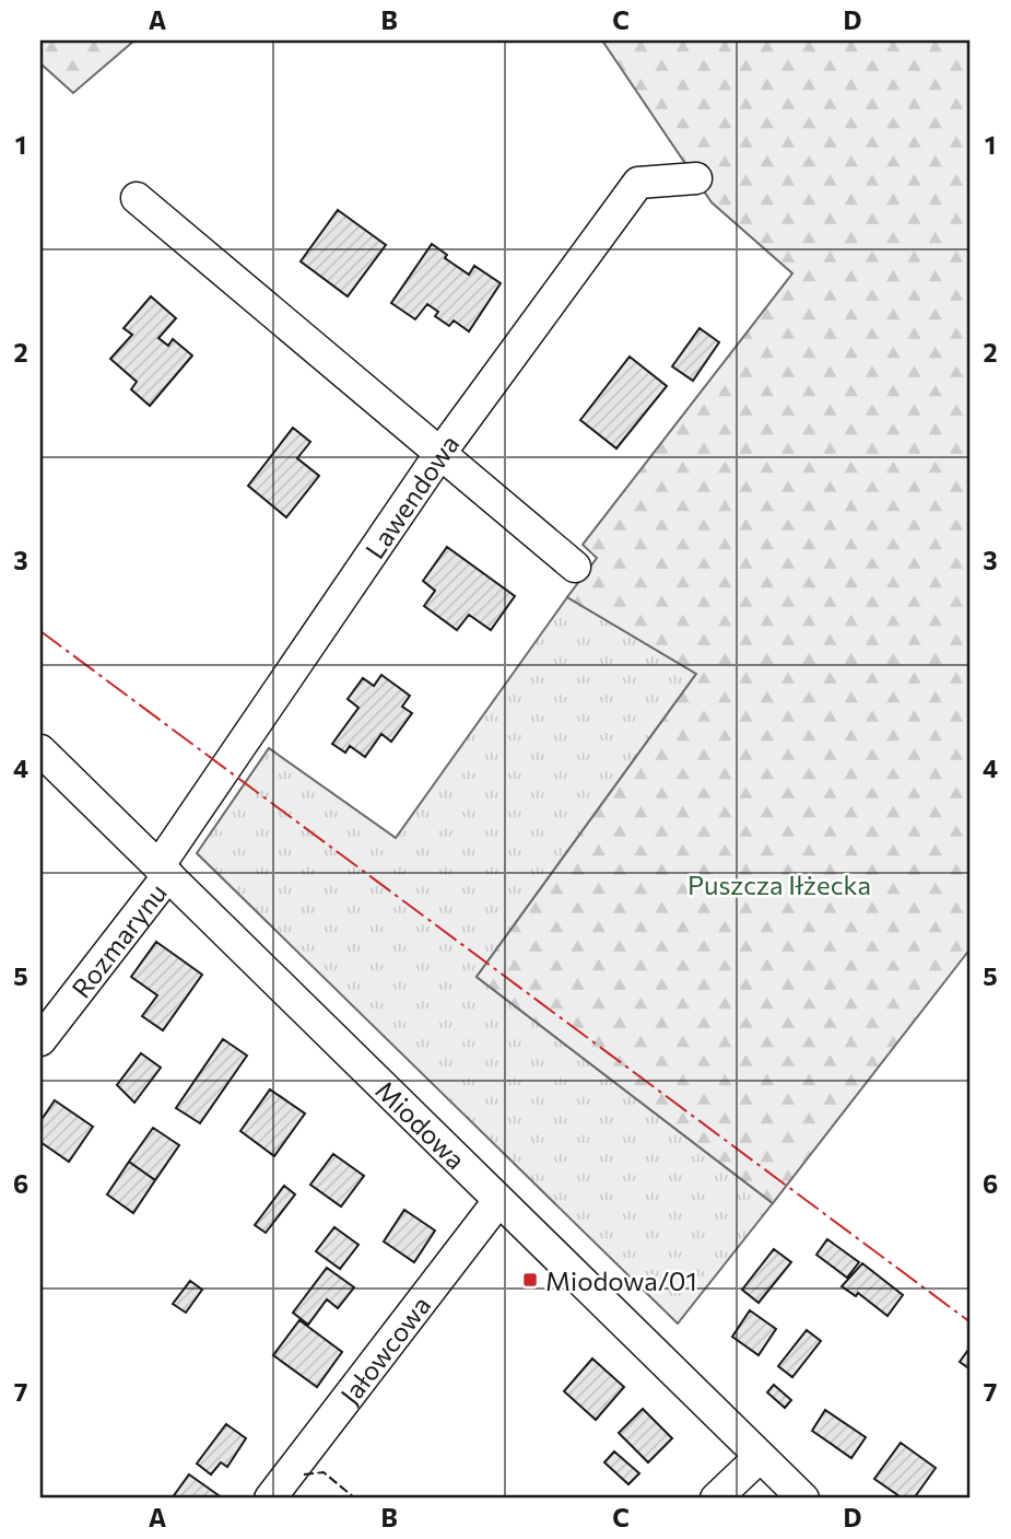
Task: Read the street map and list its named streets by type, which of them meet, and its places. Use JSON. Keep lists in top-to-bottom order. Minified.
{"streets":{"street":["Lawendowa","Rozmarynu","Miodowa","Jałowcowa"]},"crossings":[["Lawendowa","Rozmarynu"],["Lawendowa","Miodowa"],["Rozmarynu","Miodowa"],["Miodowa","Jałowcowa"]],"parks":["Puszcza Iłżecka"],"places":{"transit":["Miodowa/01"]},"grid":{"columns":["A","B","C","D"],"rows":["1","2","3","4","5","6","7"]}}
